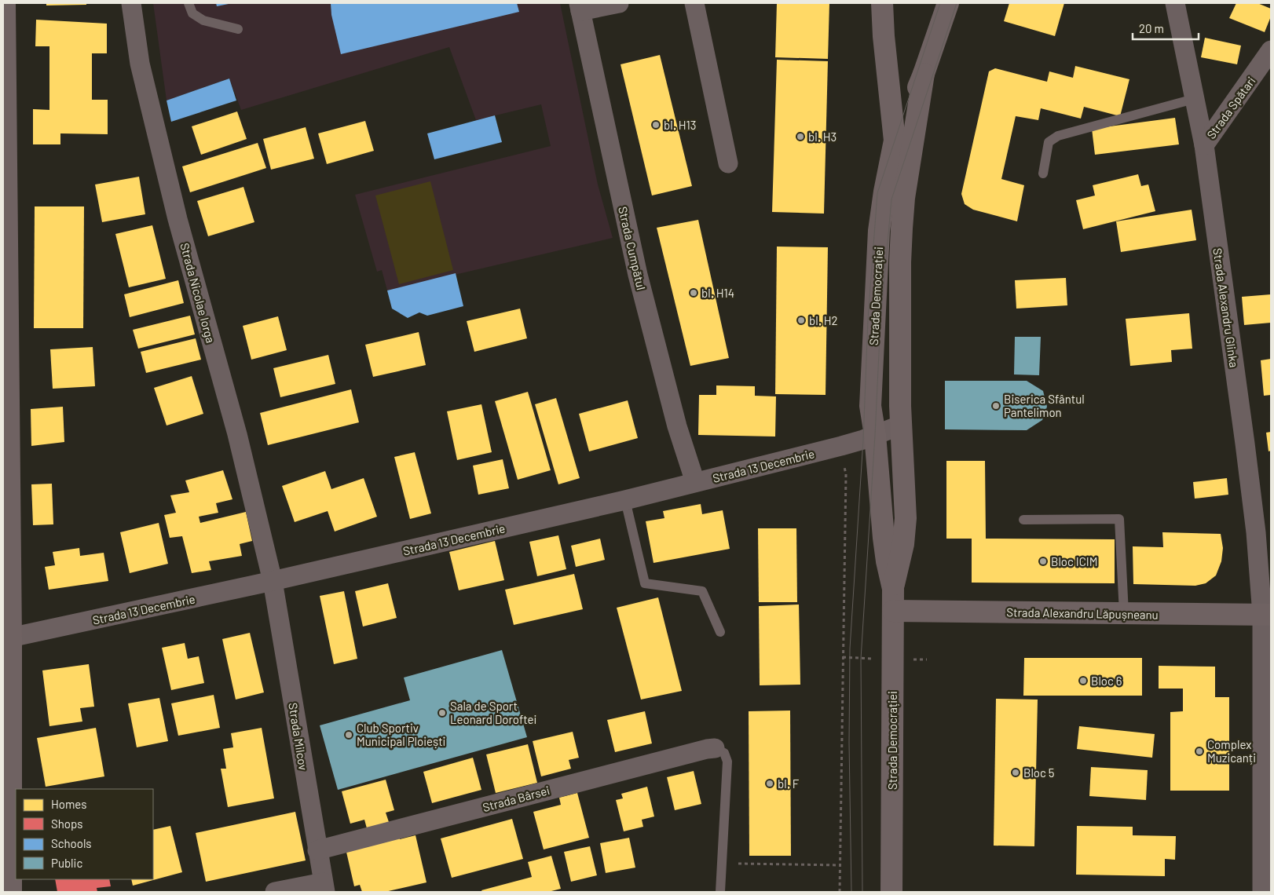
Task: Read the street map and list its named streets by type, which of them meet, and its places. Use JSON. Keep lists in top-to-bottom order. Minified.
{"streets":{"main road":["Strada Democrației","Strada Alexandru Lăpușneanu"],"street":["Strada Spătari","Strada Cumpătul","Strada Nicolae Iorga","Strada Alexandru Glinka","Strada 13 Decembrie","Strada Milcov","Strada Bârsei"]},"crossings":[["Strada Spătari","Strada Alexandru Glinka"],["Strada Cumpătul","Strada 13 Decembrie"],["Strada Nicolae Iorga","Strada 13 Decembrie"],["Strada Nicolae Iorga","Strada Milcov"],["Strada Democrației","Strada 13 Decembrie"],["Strada Democrației","Strada Alexandru Lăpușneanu"],["Strada Alexandru Glinka","Strada Alexandru Lăpușneanu"],["Strada 13 Decembrie","Strada Milcov"],["Strada Milcov","Strada Bârsei"]],"places":["bl. H13","bl. H3","bl. H14","bl. H2","Biserica Sfântul Pantelimon","Bloc ICIM","Bloc 6","Sala de Sport Leonard Doroftei","Club Sportiv Municipal Ploiești","Complex Muzicanți","Bloc 5","bl. F"],"legend":["Homes","Shops","Schools","Public"],"scale_bar":"20 m"}
